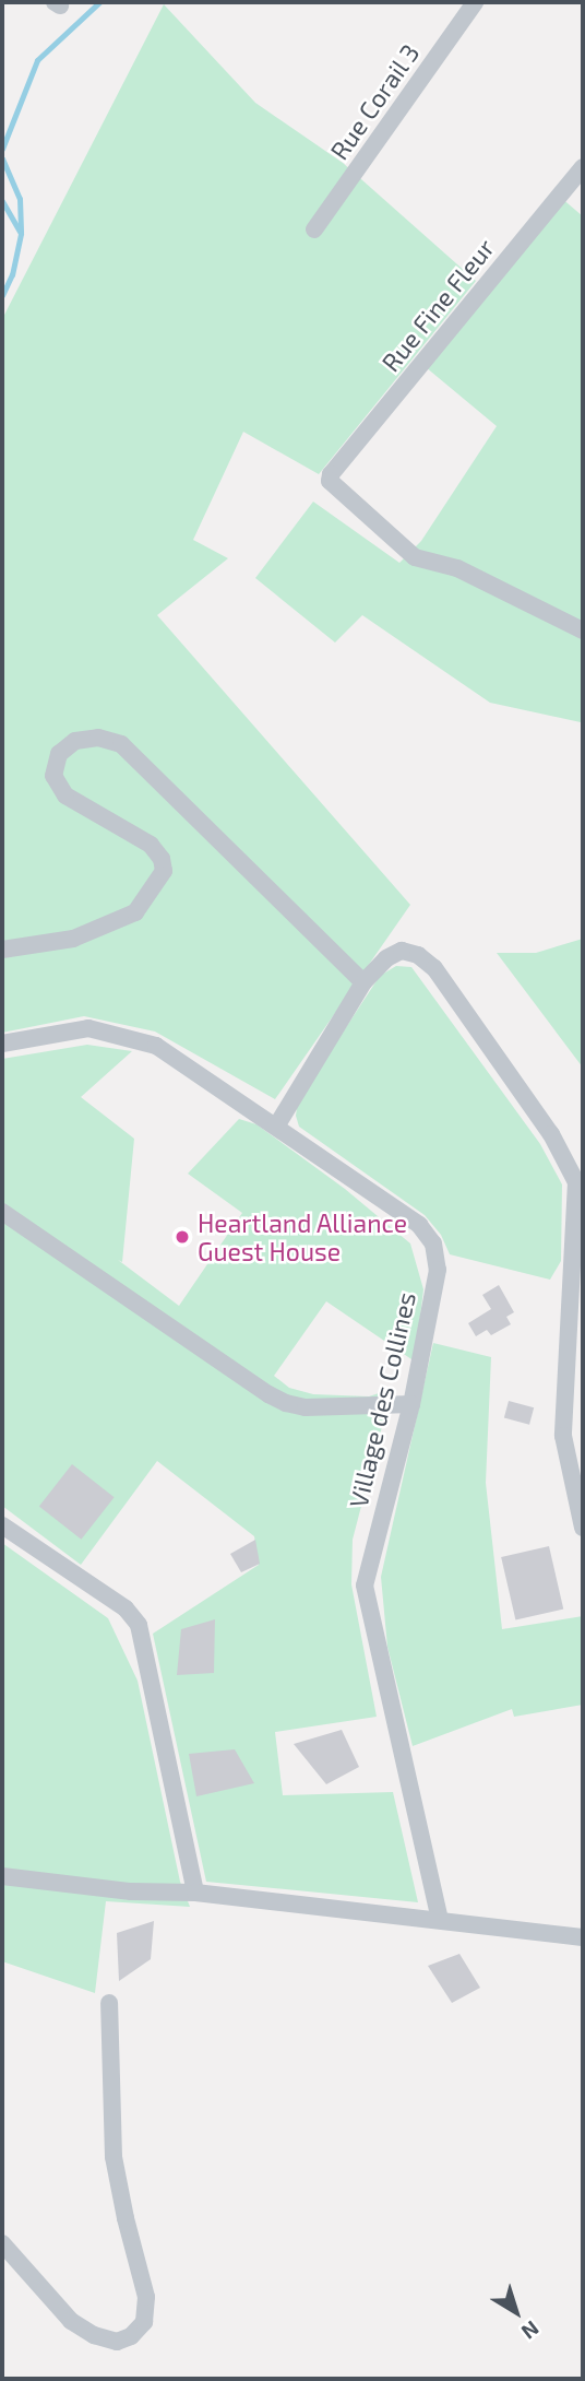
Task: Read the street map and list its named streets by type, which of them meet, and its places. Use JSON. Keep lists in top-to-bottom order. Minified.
{"streets":{"street":["Rue Corail 3","Rue Fine Fleur","Village des Collines"]},"places":["Heartland Alliance Guest House"],"north":"bottom right"}
